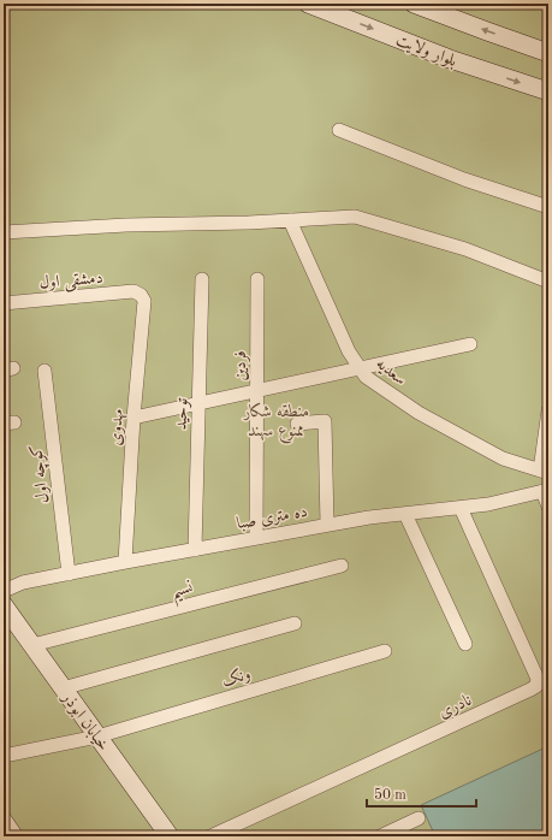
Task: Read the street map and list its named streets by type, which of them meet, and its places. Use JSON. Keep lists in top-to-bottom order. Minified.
{"streets":{"main road":["بلوار ولایت","خیابان ابوذر"],"street":["دمشقی اول","فردین","سعدیه","توحید","مهدوی","کوچه اول","ده متری صبا","نسیم","ونک","نادری"]},"crossings":[["دمشقی اول","مهدوی"],["فردین","ده متری صبا"],["توحید","ده متری صبا"],["مهدوی","ده متری صبا"],["کوچه اول","ده متری صبا"],["ده متری صبا","نادری"],["نسیم","خیابان ابوذر"],["ونک","خیابان ابوذر"]],"parks":["منطقه شکار ممنوع سهند"],"scale_bar":"50 m"}
